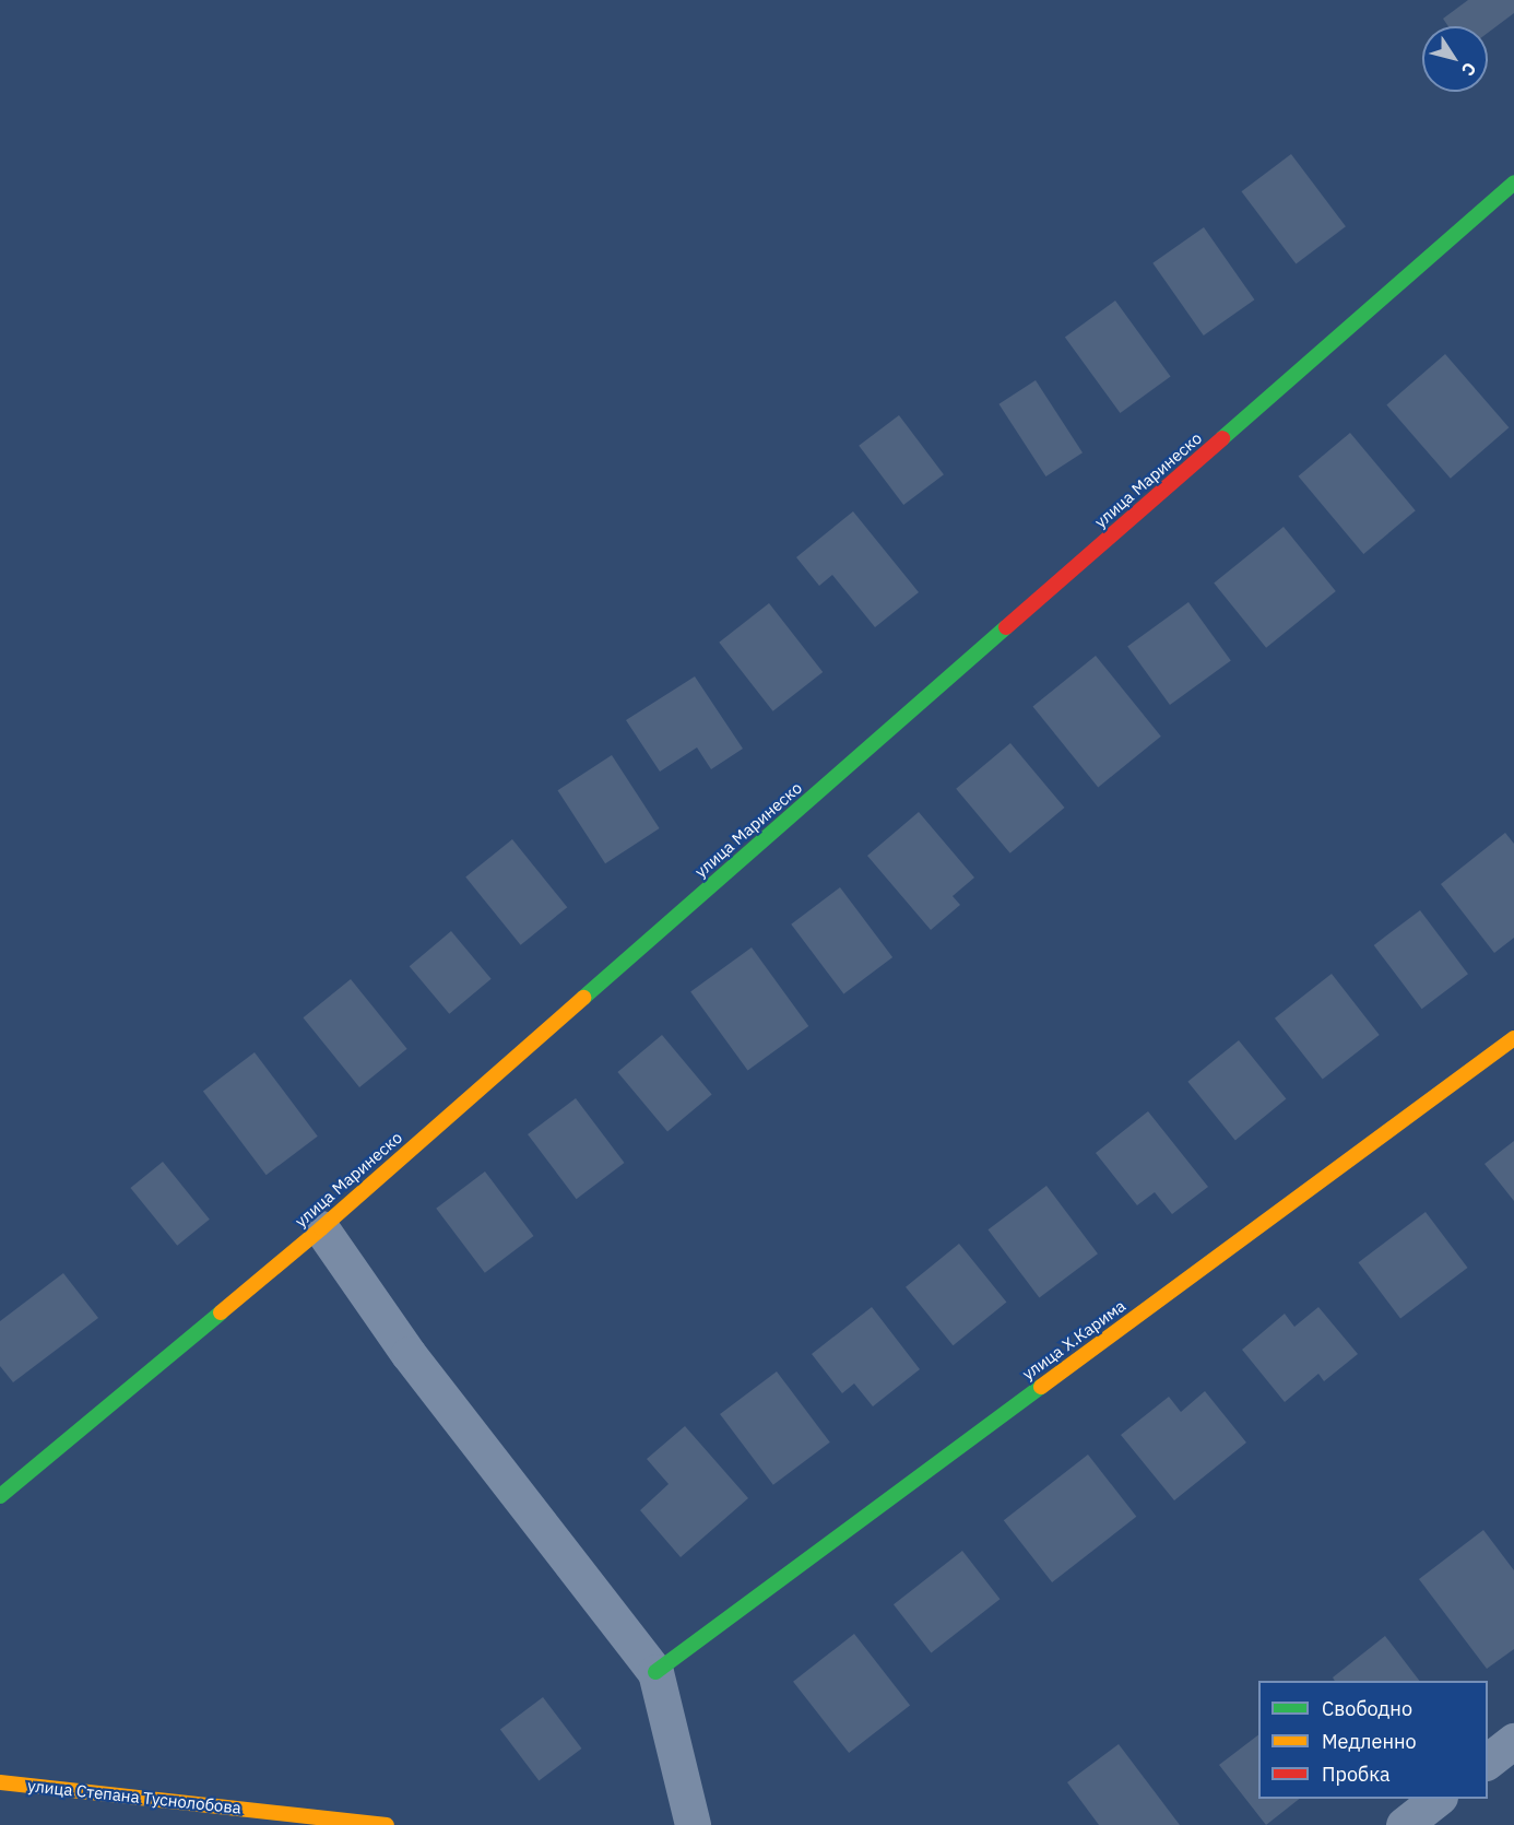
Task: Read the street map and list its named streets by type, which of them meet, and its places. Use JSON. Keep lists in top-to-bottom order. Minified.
{"streets":{"street":["улица Маринеско","улица Х.Карима","улица Степана Туснолобова"]},"legend":["Свободно","Медленно","Пробка"],"north":"bottom right"}
